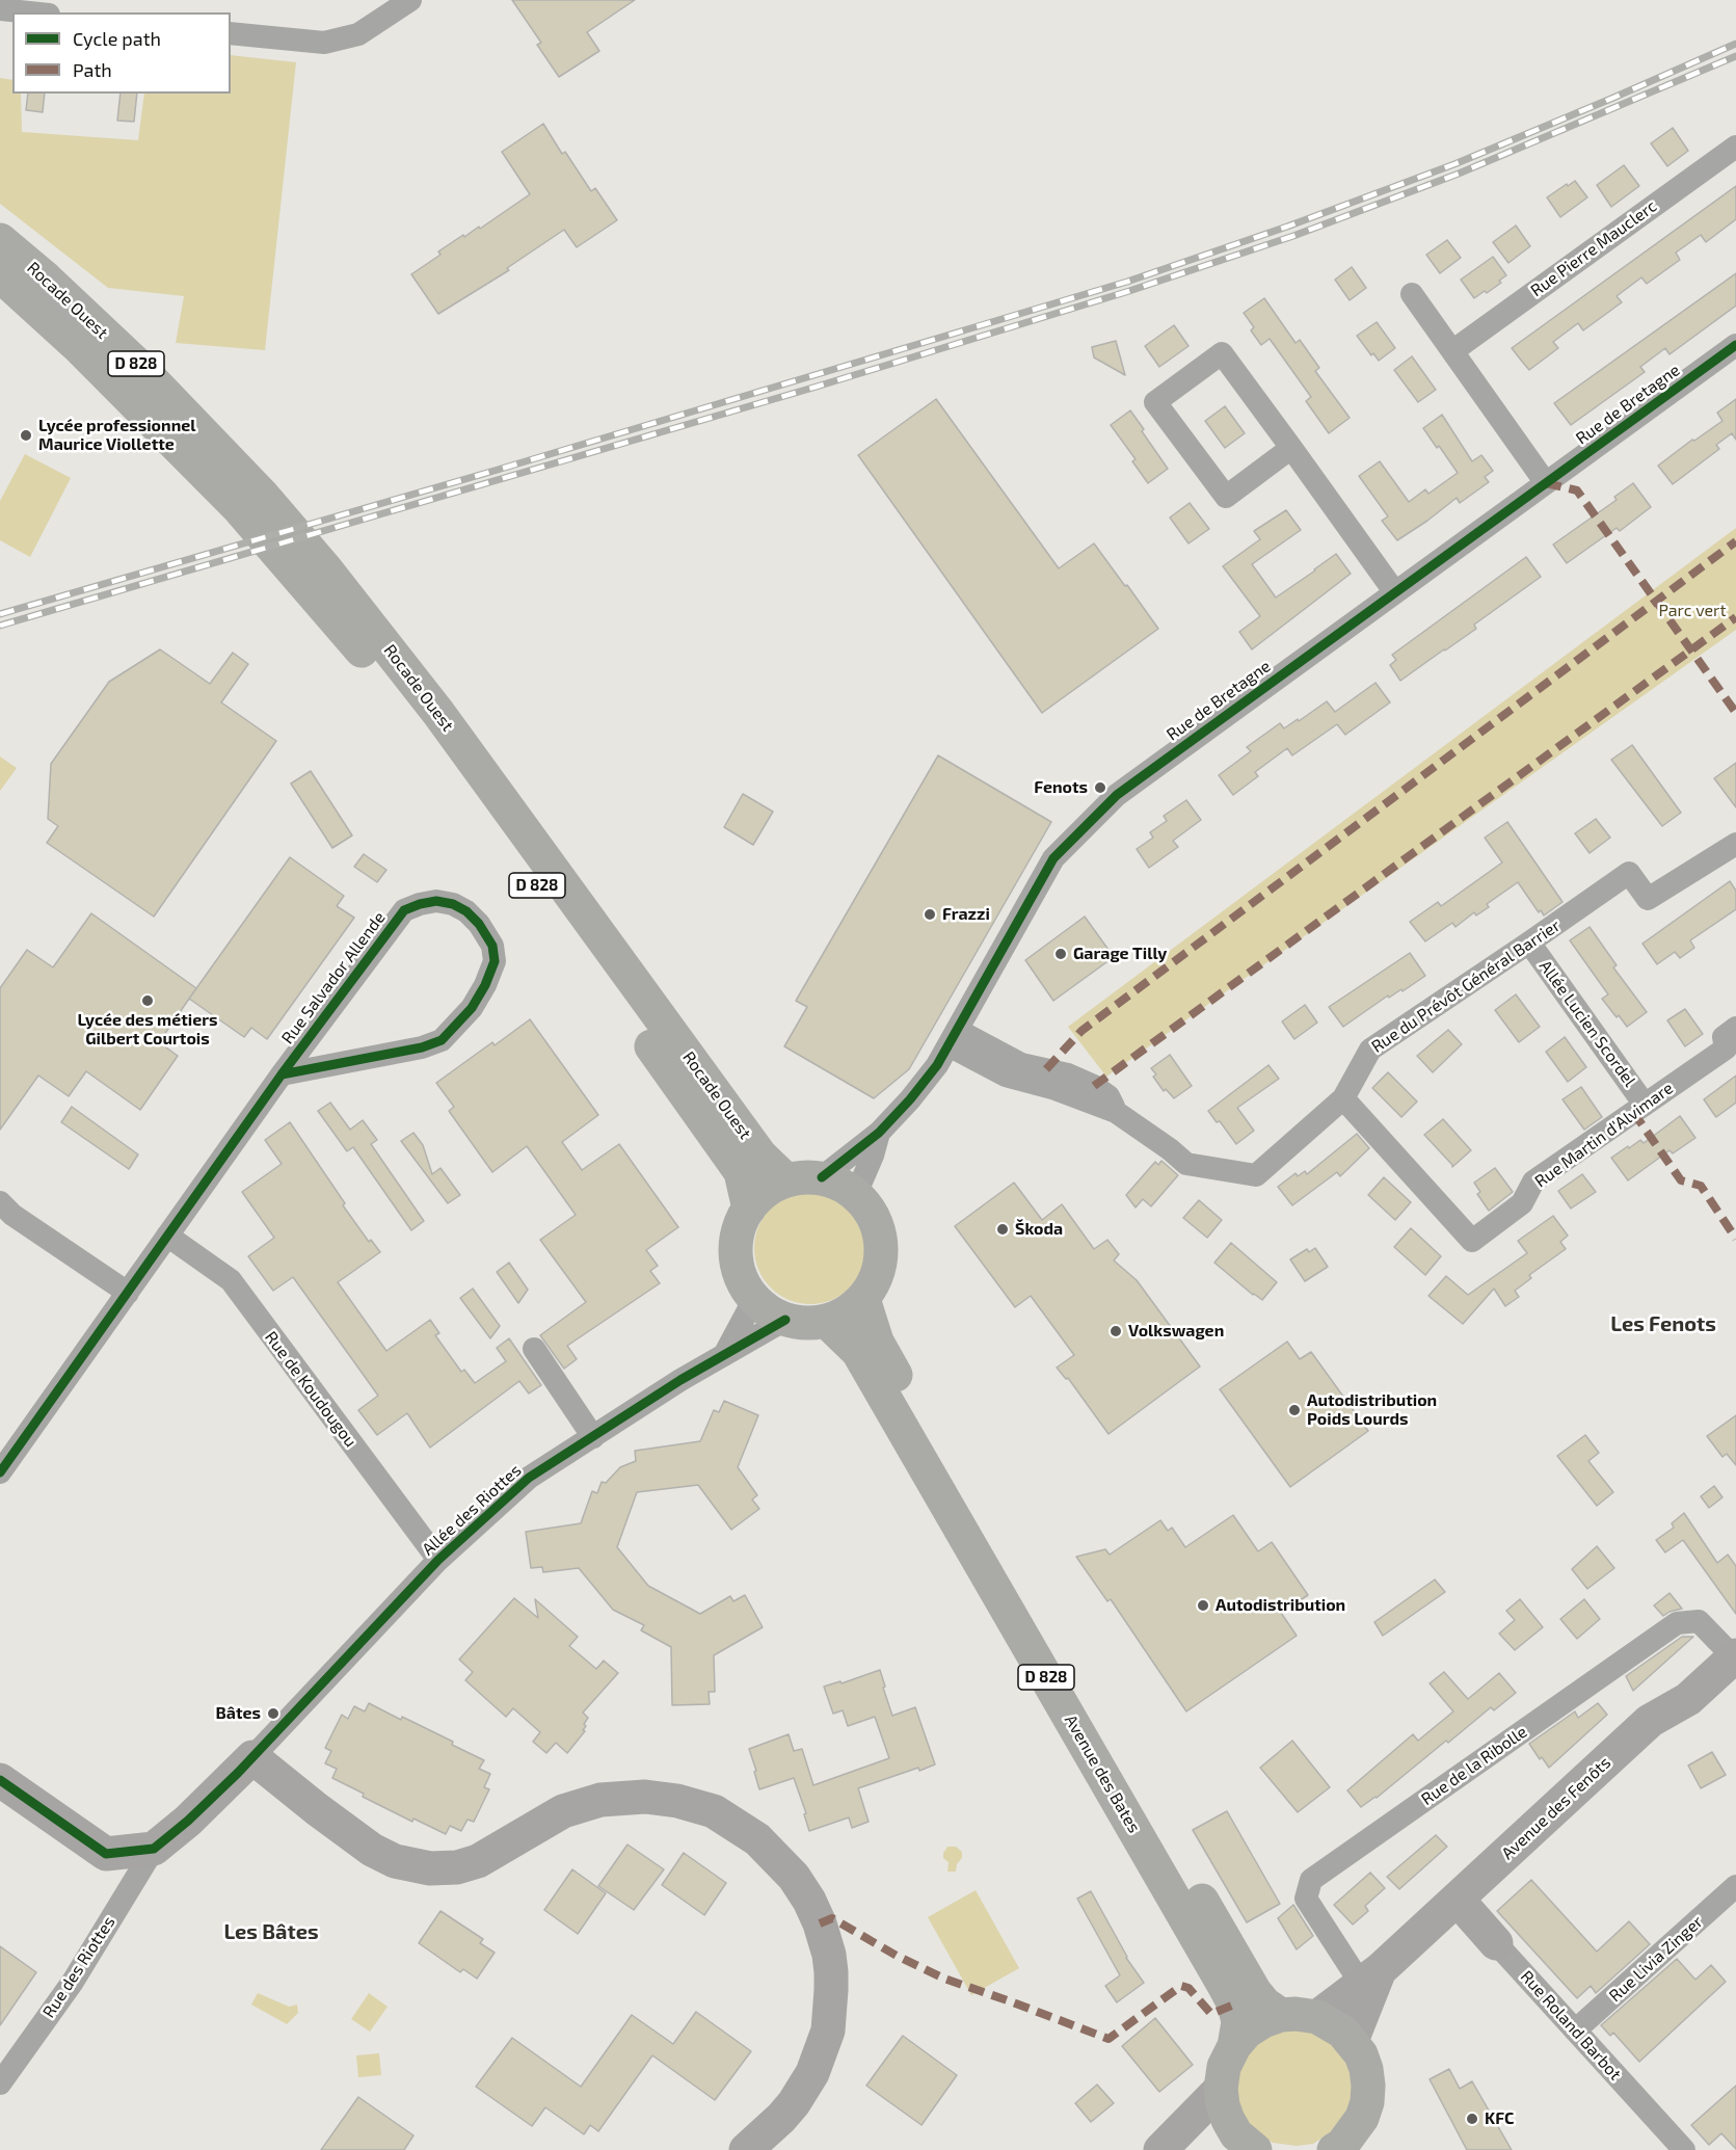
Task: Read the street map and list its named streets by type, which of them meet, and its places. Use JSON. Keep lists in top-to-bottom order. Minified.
{"streets":{"main road":["Rocade Ouest","D 828","Avenue des Bates"],"street":["Rue Pierre Mauclerc","Rue de Bretagne","Rue Salvador Allende","Rue du Prévôt Général Barrier","Allée Lucien Scordel","Rue Martin d'Alvimare","Rue de Koudougou","Allée des Riottes","Rue de la Ribolle","Avenue des Fenôts","Rue Livia Zinger","Rue des Riottes","Rue Roland Barbot"]},"crossings":[["Rocade Ouest","Rue de Bretagne"],["Rocade Ouest","Allée des Riottes"],["Rocade Ouest","Avenue des Bates"],["Rue de Bretagne","Rue du Prévôt Général Barrier"],["Rue de Bretagne","Allée des Riottes"],["Rue de Bretagne","Avenue des Bates"],["Rue Salvador Allende","Rue de Koudougou"],["Rue du Prévôt Général Barrier","Allée Lucien Scordel"],["Rue du Prévôt Général Barrier","Rue Martin d'Alvimare"],["Allée Lucien Scordel","Rue Martin d'Alvimare"],["Rue de Koudougou","Allée des Riottes"],["Allée des Riottes","Avenue des Bates"],["Rue de la Ribolle","Avenue des Fenôts"],["Avenue des Fenôts","Rue Roland Barbot"],["Rue Livia Zinger","Rue Roland Barbot"]],"districts":["Les Fenots","Les Bâtes"],"parks":["Parc vert"],"places":["Lycée professionnel Maurice Viollette","Fenots","Frazzi","Garage Tilly","Lycée des métiers Gilbert Courtois","Škoda","Volkswagen","Autodistribution Poids Lourds","Autodistribution","Bâtes","KFC"],"legend":["Cycle path","Path"]}
